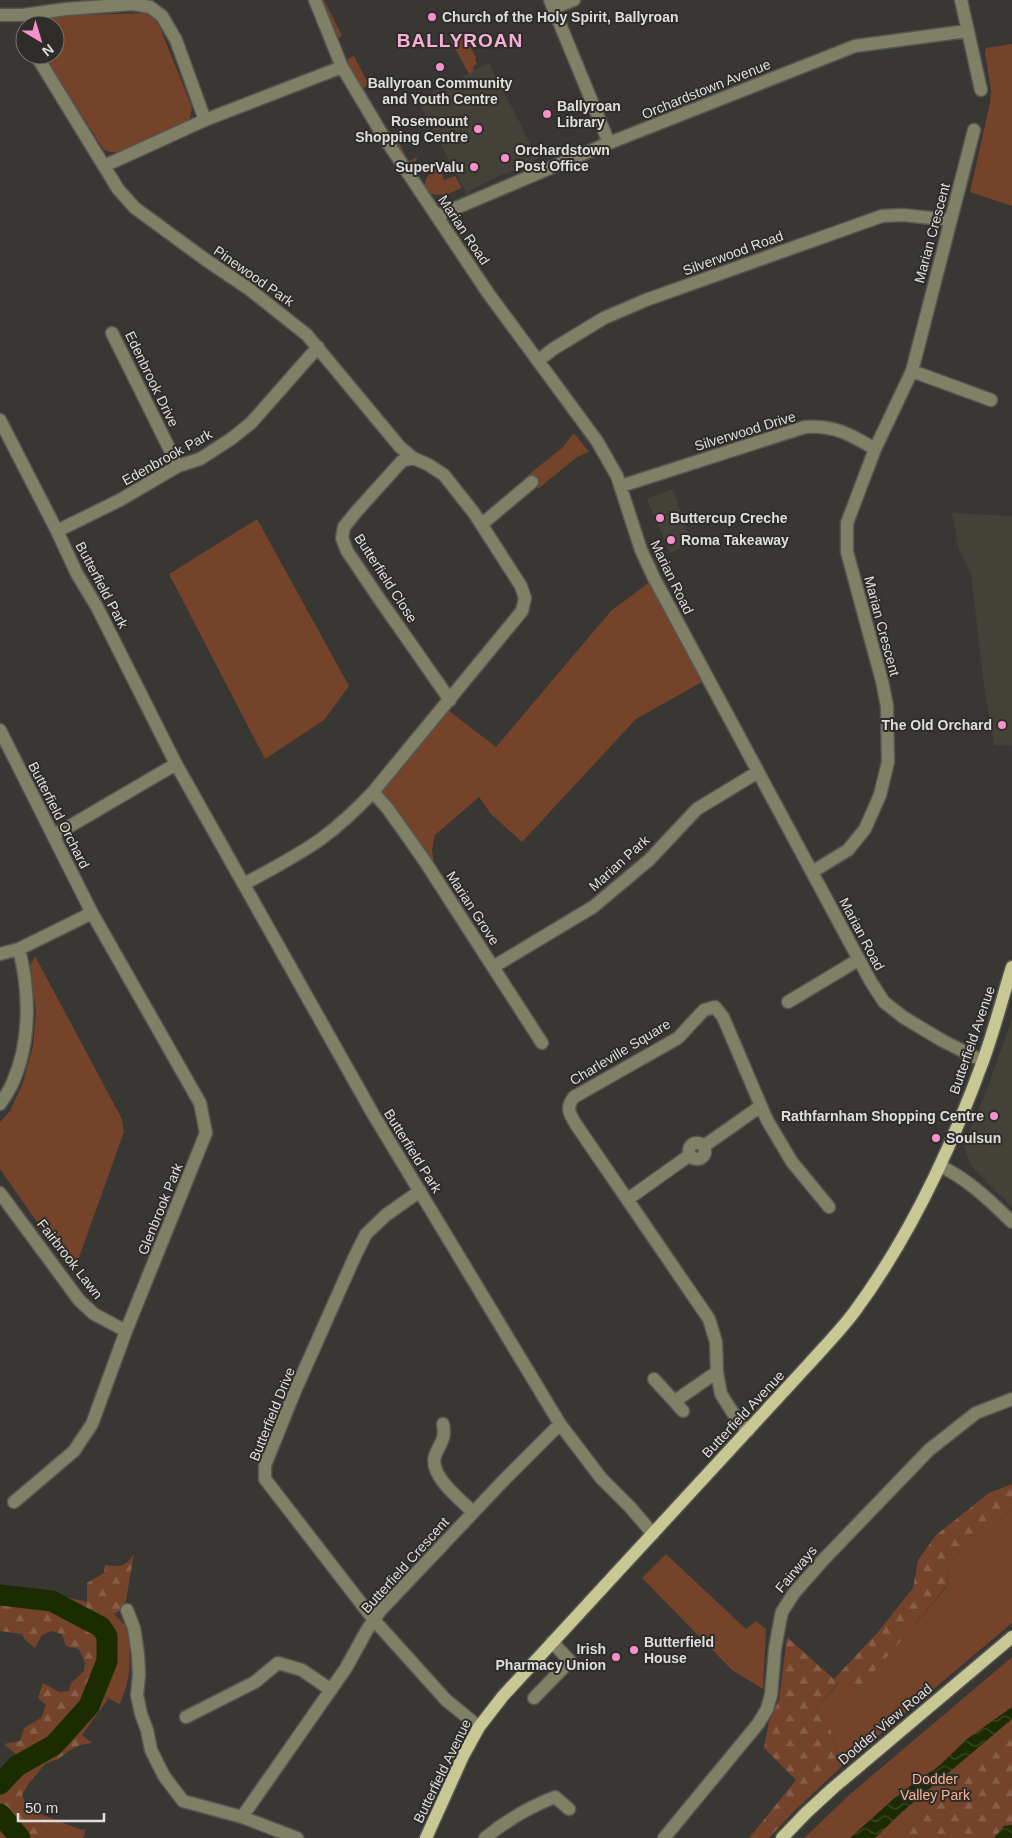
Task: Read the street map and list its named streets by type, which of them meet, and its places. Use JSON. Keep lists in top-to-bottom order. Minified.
{"streets":{"main road":["Butterfield Avenue","Dodder View Road"],"street":["Orchardstown Avenue","Marian Road","Marian Crescent","Silverwood Road","Pinewood Park","Edenbrook Drive","Silverwood Drive","Edenbrook Park","Butterfield Close","Butterfield Park","Butterfield Orchard","Marian Park","Marian Grove","Charleville Square","Glenbrook Park","Fairbrook Lawn","Butterfield Drive","Butterfield Crescent","Fairways"]},"crossings":[["Orchardstown Avenue","Marian Road"],["Marian Road","Marian Crescent"],["Marian Road","Silverwood Road"],["Marian Road","Silverwood Drive"],["Marian Road","Marian Park"],["Marian Road","Butterfield Avenue"],["Marian Crescent","Silverwood Road"],["Marian Crescent","Silverwood Drive"],["Pinewood Park","Edenbrook Park"],["Pinewood Park","Butterfield Close"],["Edenbrook Drive","Edenbrook Park"],["Edenbrook Park","Butterfield Park"],["Butterfield Park","Butterfield Avenue"],["Butterfield Park","Butterfield Drive"],["Butterfield Park","Butterfield Crescent"],["Butterfield Orchard","Glenbrook Park"],["Marian Park","Marian Grove"],["Butterfield Avenue","Charleville Square"],["Butterfield Avenue","Butterfield Drive"],["Glenbrook Park","Fairbrook Lawn"],["Butterfield Drive","Butterfield Crescent"]],"districts":["BALLYROAN"],"parks":["Dodder Valley Park"],"places":["Church of the Holy Spirit, Ballyroan","Ballyroan Community and Youth Centre","Ballyroan Library","Rosemount Shopping Centre","Orchardstown Post Office","SuperValu","Buttercup Creche","Roma Takeaway","The Old Orchard","Rathfarnham Shopping Centre","Soulsun","Butterfield House","Irish Pharmacy Union"],"scale_bar":"50 m","north":"bottom right"}
